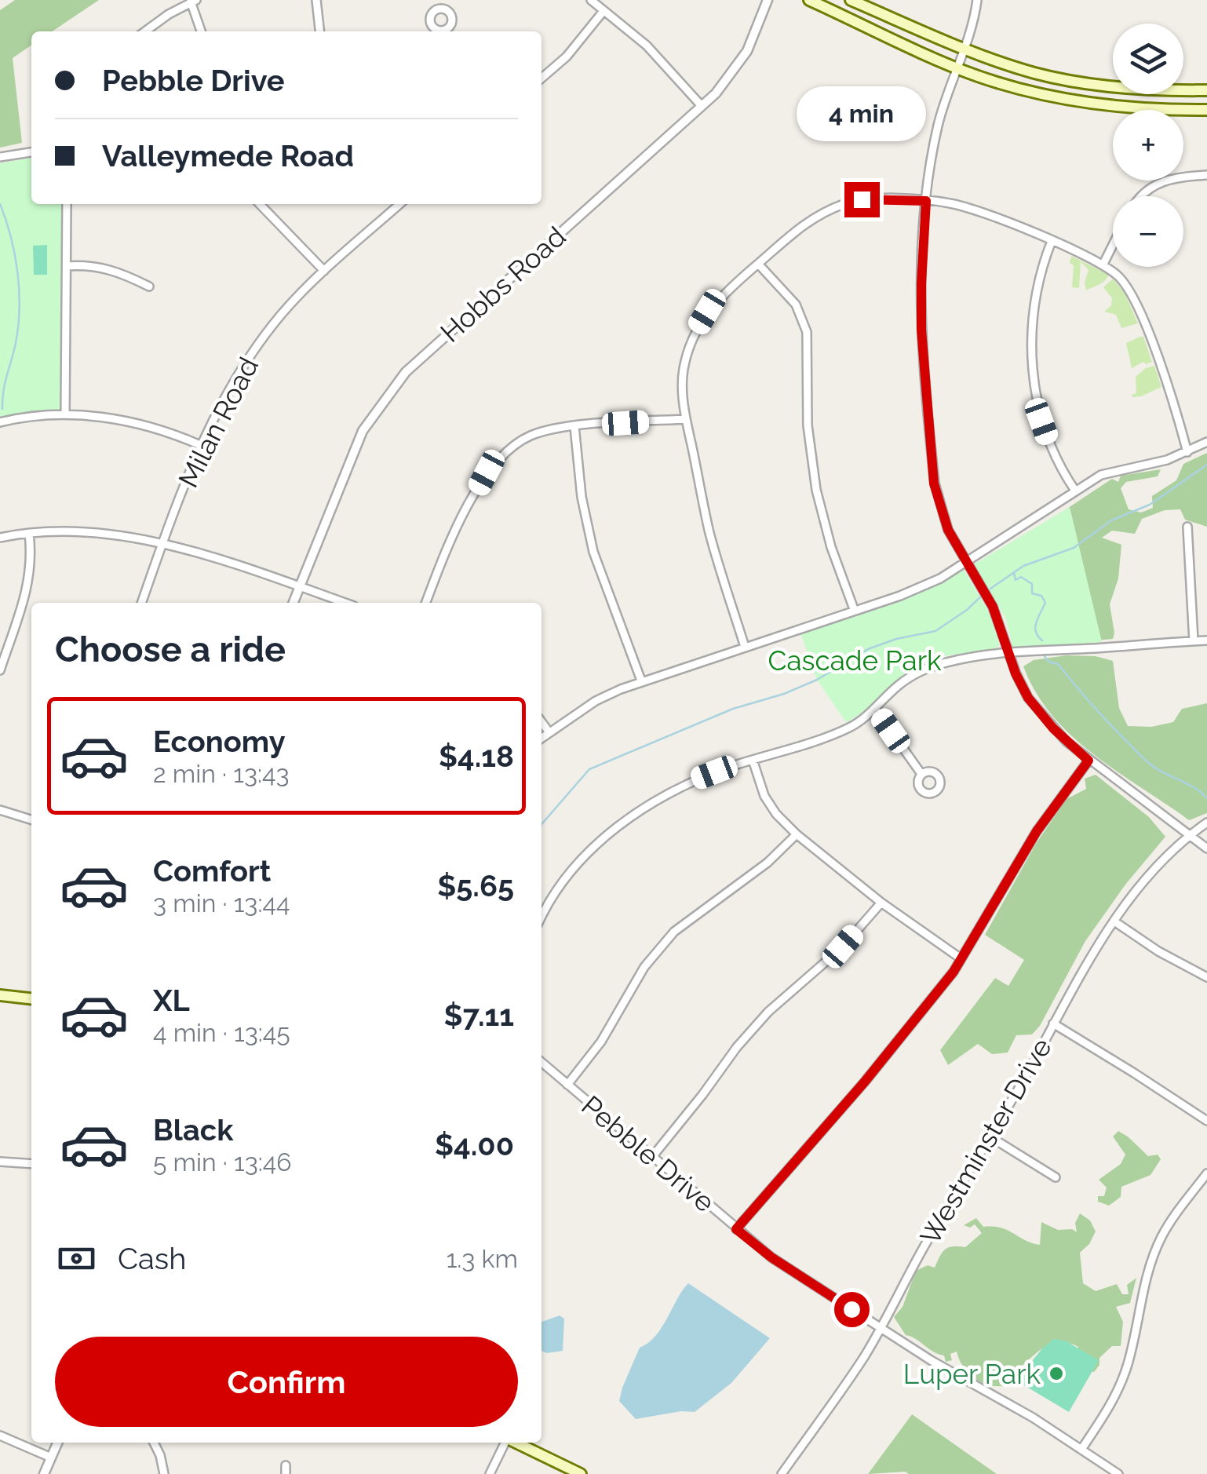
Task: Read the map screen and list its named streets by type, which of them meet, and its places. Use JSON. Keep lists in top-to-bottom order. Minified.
{"streets":{"street":["Hobbs Road","Milan Road","Westminster Drive","Pebble Drive"]},"crossings":[["Westminster Drive","Pebble Drive"]],"parks":["Cascade Park"],"places":["Luper Park"],"page":{"map_buttons":["+","−"],"banner":["Pebble Drive","Valleymede Road"],"bubble":"4 min","heading":"Choose a ride","list":[{"name":"Economy","note":"2 min · 13:43","value":"$4.18"},{"name":"Comfort","note":"3 min · 13:44","value":"$5.65"},{"name":"XL","note":"4 min · 13:45","value":"$7.11"},{"name":"Black","note":"5 min · 13:46","value":"$4.00"}],"pay":["Cash","1.3 km"],"buttons":"Confirm"}}
